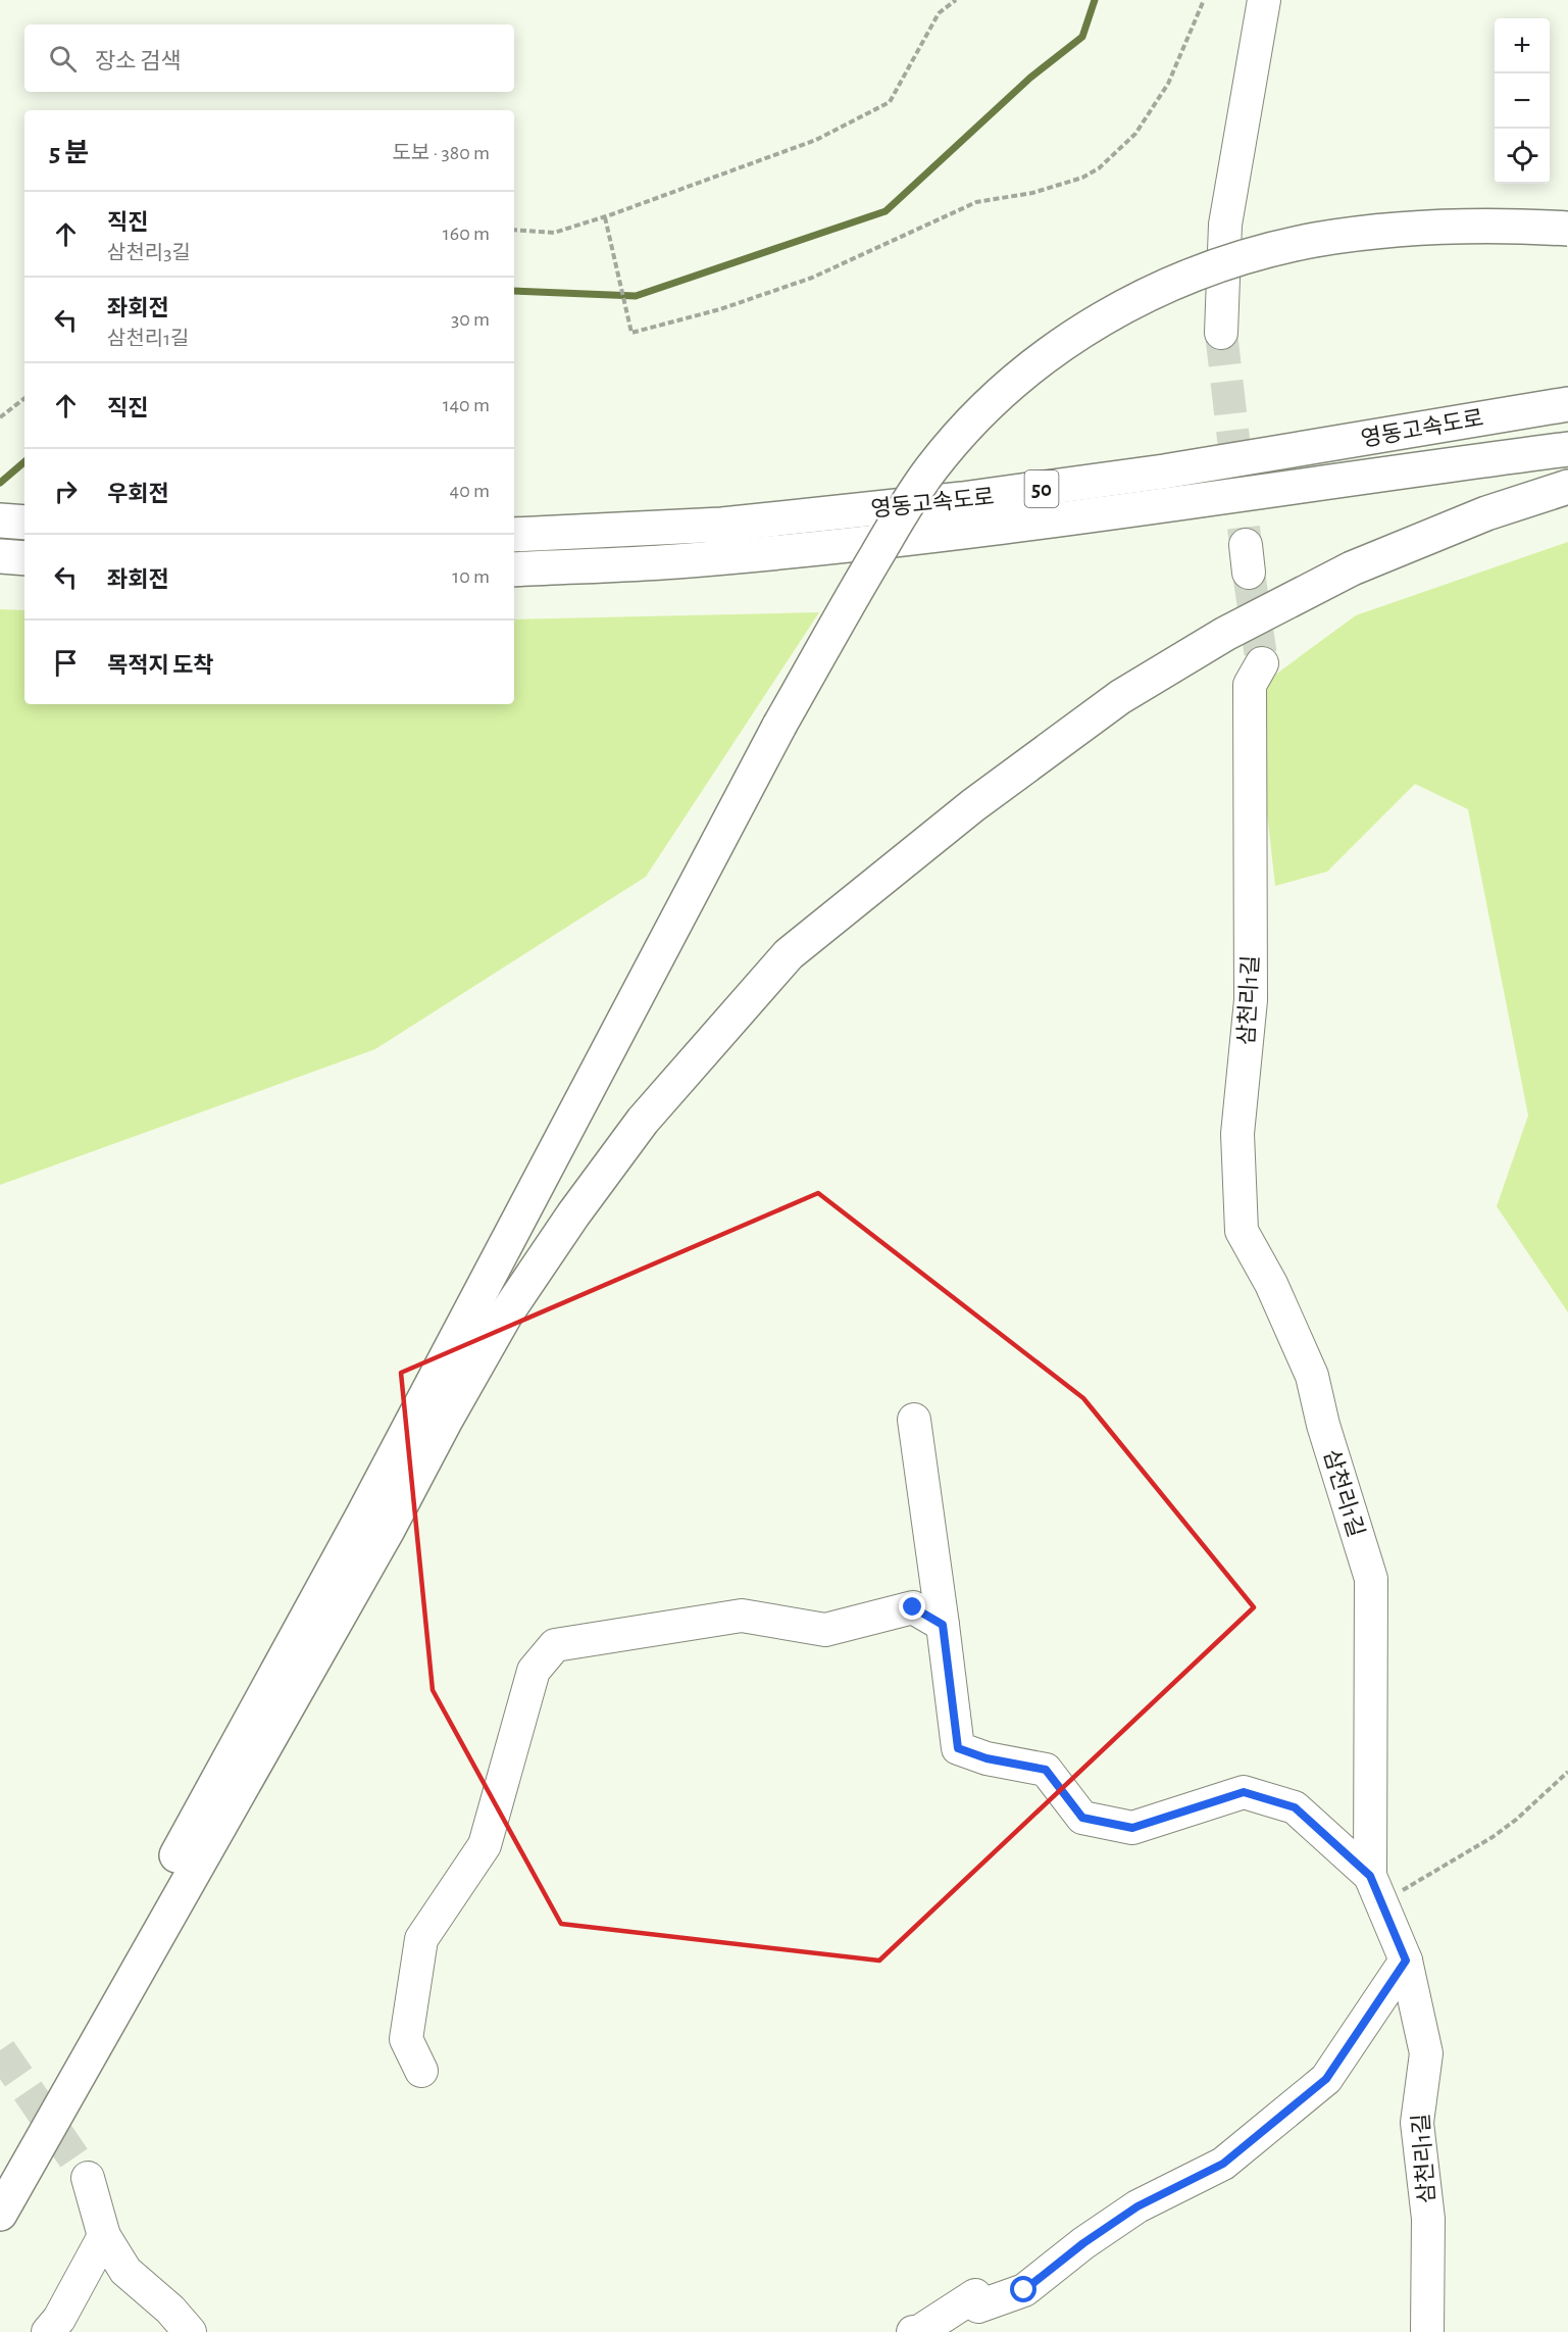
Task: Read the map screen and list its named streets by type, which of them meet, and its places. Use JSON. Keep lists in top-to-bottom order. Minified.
{"streets":{"highway":["영동고속도로","50"],"street":["삼천리1길"]},"page":{"map_buttons":["+","−"],"search":"장소 검색","heading":["5 분","도보 · 380 m"],"list":[["직진","삼천리3길","160 m"],["좌회전","삼천리1길","30 m"],["직진","140 m"],["우회전","40 m"],["좌회전","10 m"],"목적지 도착"]}}
